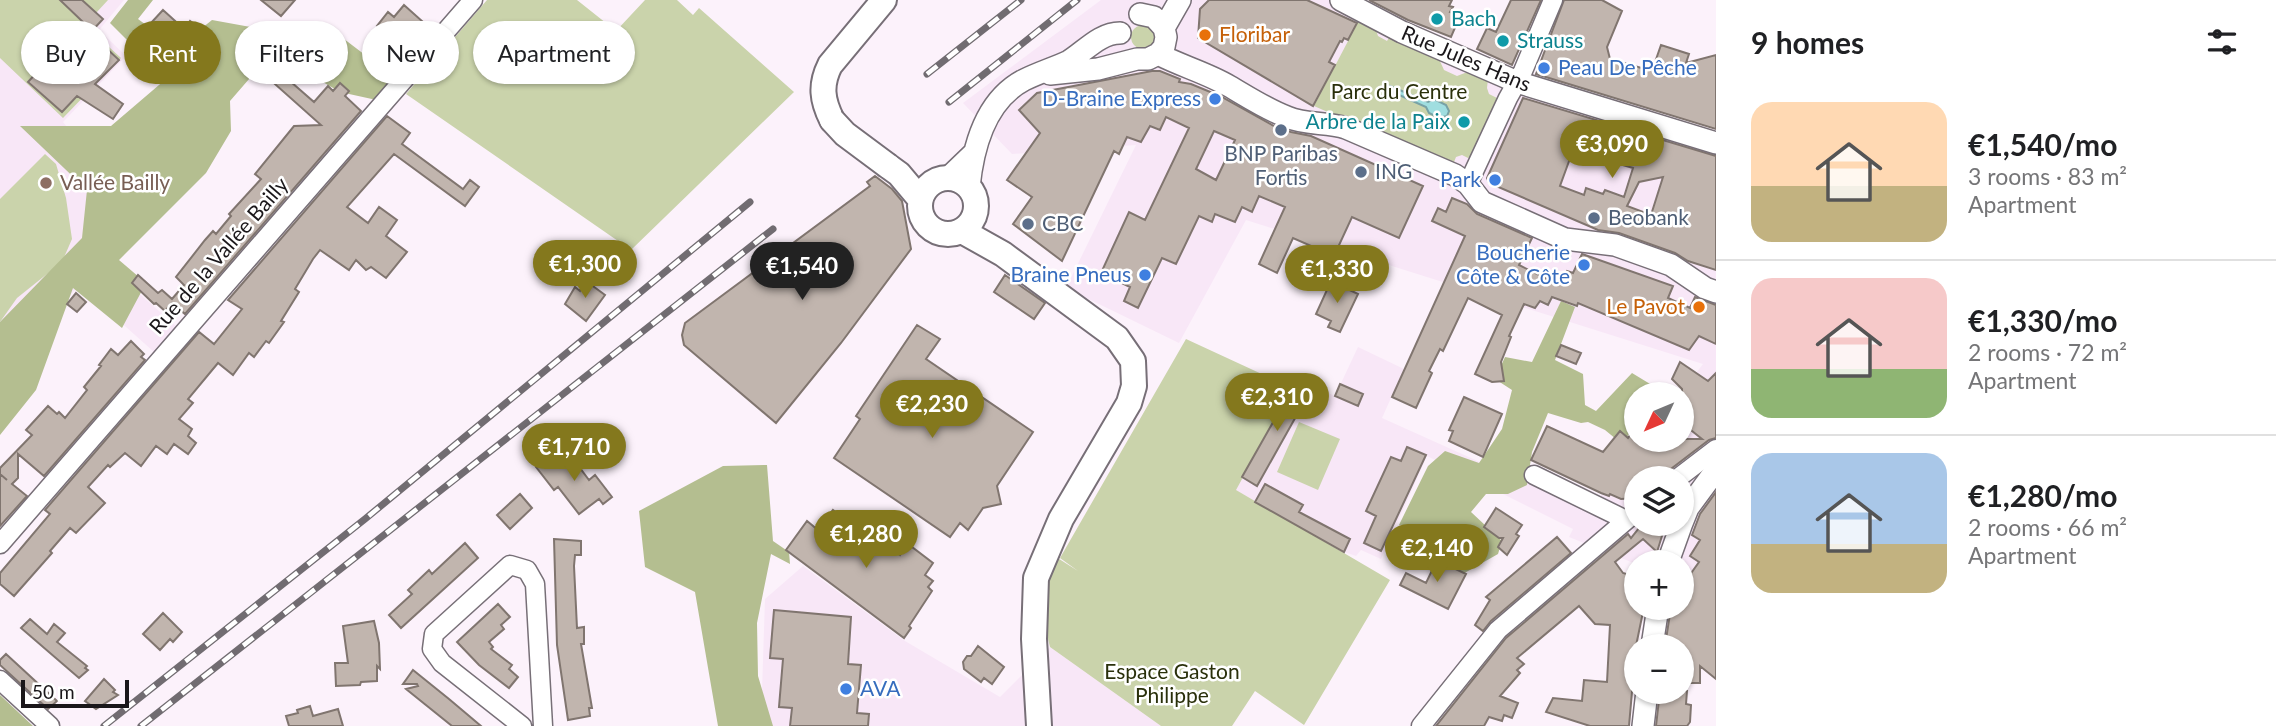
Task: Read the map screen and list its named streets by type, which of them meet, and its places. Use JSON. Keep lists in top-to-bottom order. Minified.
{"streets":{"street":["Rue Jules Hans","Rue de la Vallée Bailly"]},"parks":["Parc du Centre","Espace Gaston Philippe"],"places":["Bach","Floribar","Strauss","Peau De Pêche","D-Braine Express","Arbre de la Paix","BNP Paribas Fortis","ING","Park","Vallée Bailly","Beobank","CBC","Boucherie Côte & Côte","Braine Pneus","Le Pavot","AVA"],"scale_bar":"50 m","north":"bottom left","page":{"heading":"9 homes","chip":["Buy","Rent","Filters","New","Apartment"],"list":[{"name":"€1,540/mo","note":"3 rooms · 83 m² · Apartment"},{"name":"€1,330/mo","note":"2 rooms · 72 m² · Apartment"},{"name":"€1,280/mo","note":"2 rooms · 66 m² · Apartment"}],"price":["€3,090","€1,300","€1,540","€1,330","€2,310","€2,230","€1,710","€1,280","€2,140"],"map_buttons":["+","−"],"scale":"50 m"}}
